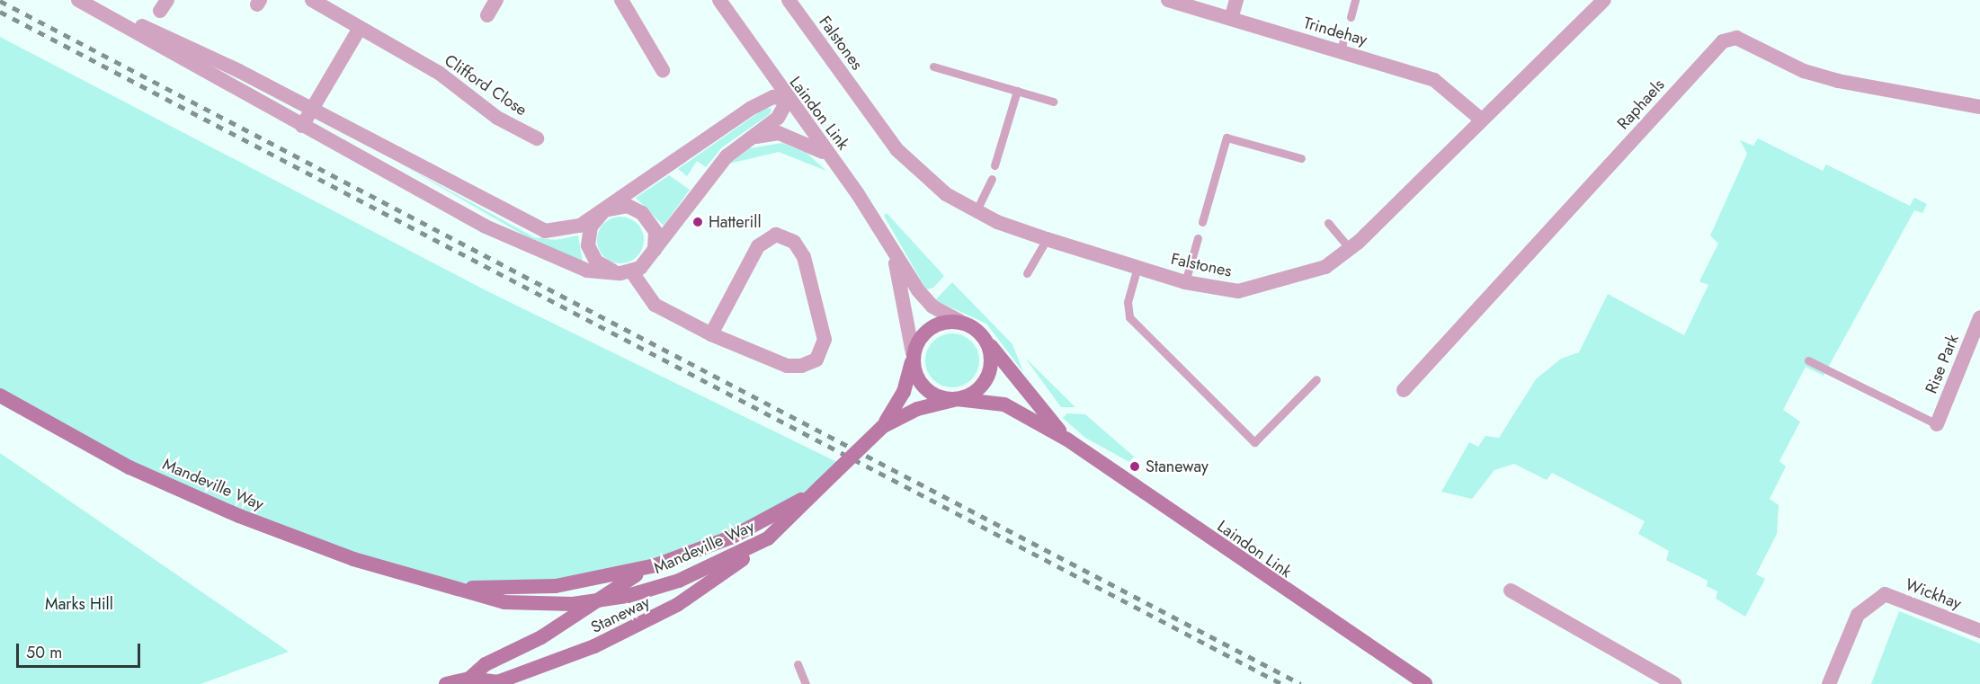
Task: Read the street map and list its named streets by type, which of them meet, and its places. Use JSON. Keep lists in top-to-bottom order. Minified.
{"streets":{"main road":["Laindon Link","Mandeville Way","Staneway"],"street":["Trindehay","Falstones","Clifford Close","Raphaels","Rise Park","Wickhay"]},"crossings":[["Trindehay","Falstones"],["Laindon Link","Mandeville Way"],["Mandeville Way","Staneway"]],"parks":["Marks Hill"],"places":["Hatterill","Staneway"],"scale_bar":"50 m"}
